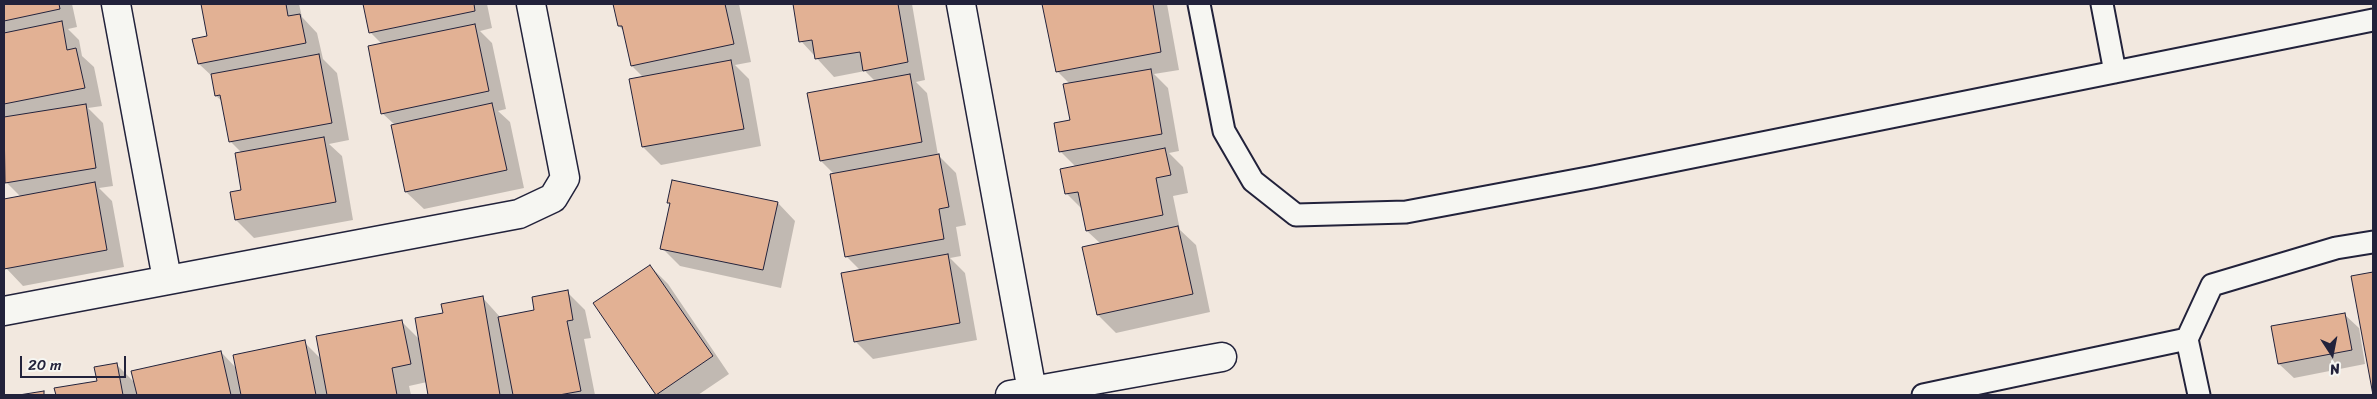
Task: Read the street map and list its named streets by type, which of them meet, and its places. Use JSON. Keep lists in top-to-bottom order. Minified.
{"scale_bar":"20 m","north":"bottom"}
